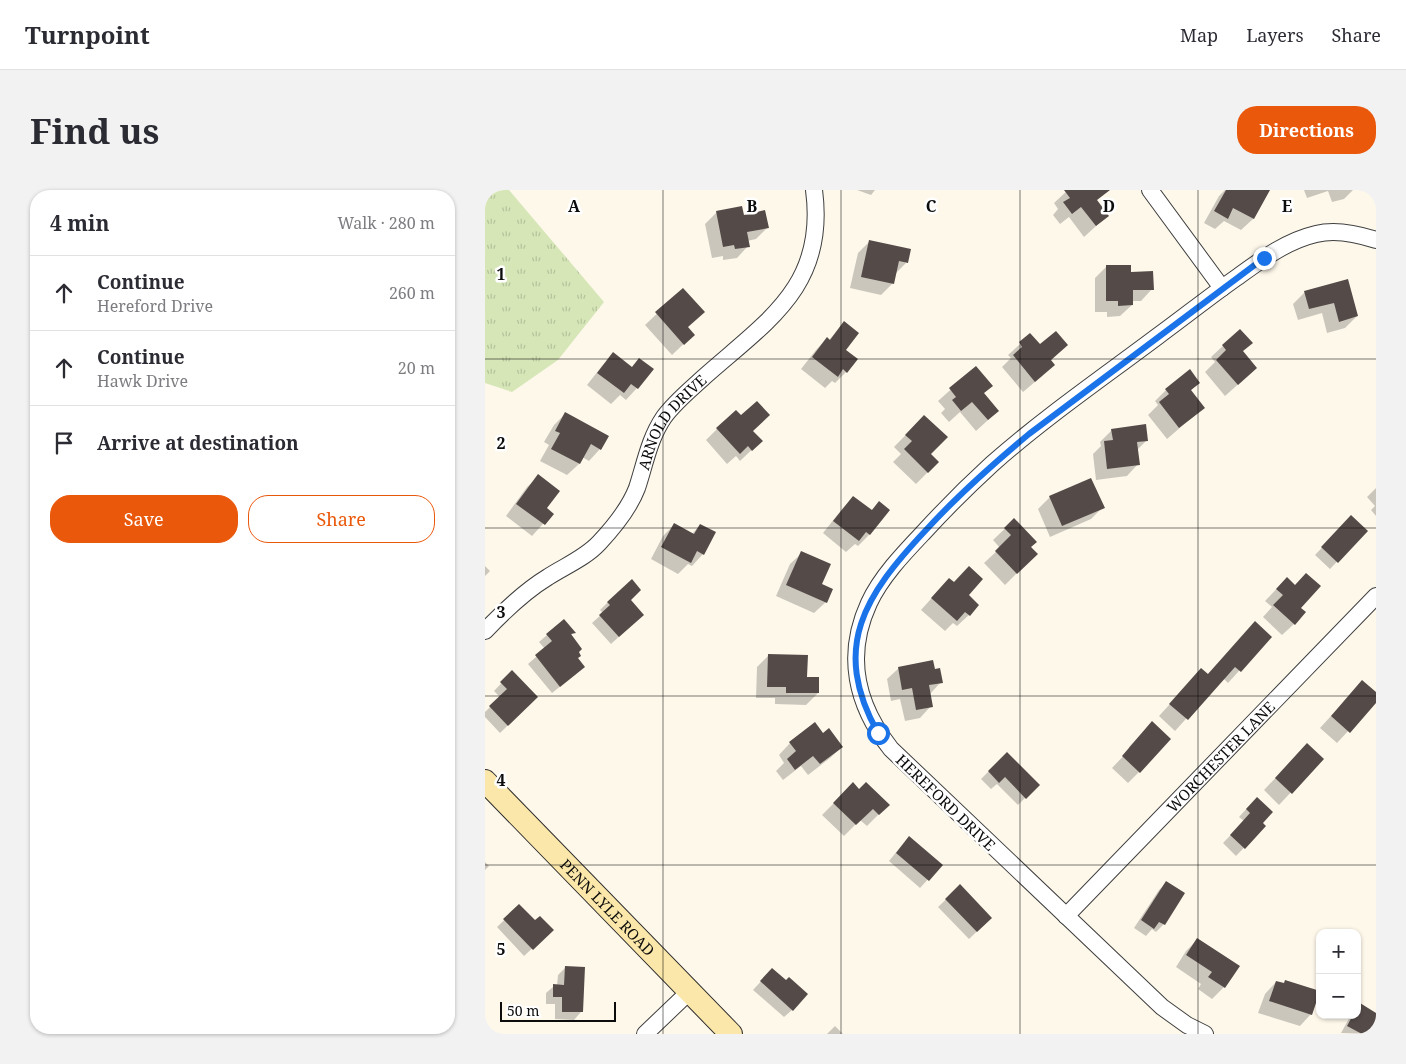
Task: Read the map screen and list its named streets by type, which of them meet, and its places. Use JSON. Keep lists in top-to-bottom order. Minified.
{"streets":{"street":["ARNOLD DRIVE","WORCHESTER LANE","HEREFORD DRIVE","PENN LYLE ROAD"]},"crossings":[["WORCHESTER LANE","HEREFORD DRIVE"]],"scale_bar":"50 m","page":{"header":"Turnpoint","nav":["Map","Layers","Share"],"buttons":["Directions",["Save","Share"]],"title":"Find us","heading":["4 min","Walk · 280 m"],"list":[["Continue","Hereford Drive","260 m"],["Continue","Hawk Drive","20 m"],"Arrive at destination"],"map_buttons":["+","−"],"scale":"50 m"},"grid":{"columns":["A","B","C","D","E"],"rows":["1","2","3","4","5"]}}
